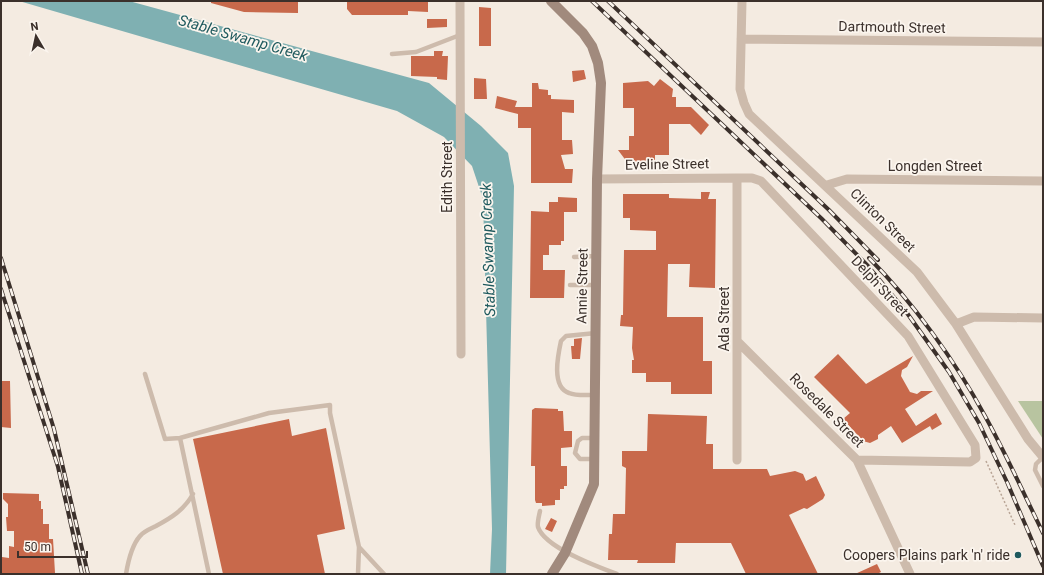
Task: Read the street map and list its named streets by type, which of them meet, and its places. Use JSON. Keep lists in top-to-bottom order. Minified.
{"streets":{"street":["Dartmouth Street","Eveline Street","Longden Street","Edith Street","Clinton Street","Annie Street","Delph Street","Ada Street","Rosedale Street"]},"crossings":[["Dartmouth Street","Clinton Street"],["Eveline Street","Annie Street"],["Eveline Street","Delph Street"],["Eveline Street","Ada Street"],["Longden Street","Clinton Street"],["Delph Street","Ada Street"],["Delph Street","Rosedale Street"],["Ada Street","Rosedale Street"]],"water":["Stable Swamp Creek"],"places":["Coopers Plains park 'n' ride"],"scale_bar":"50 m","north":"top"}
